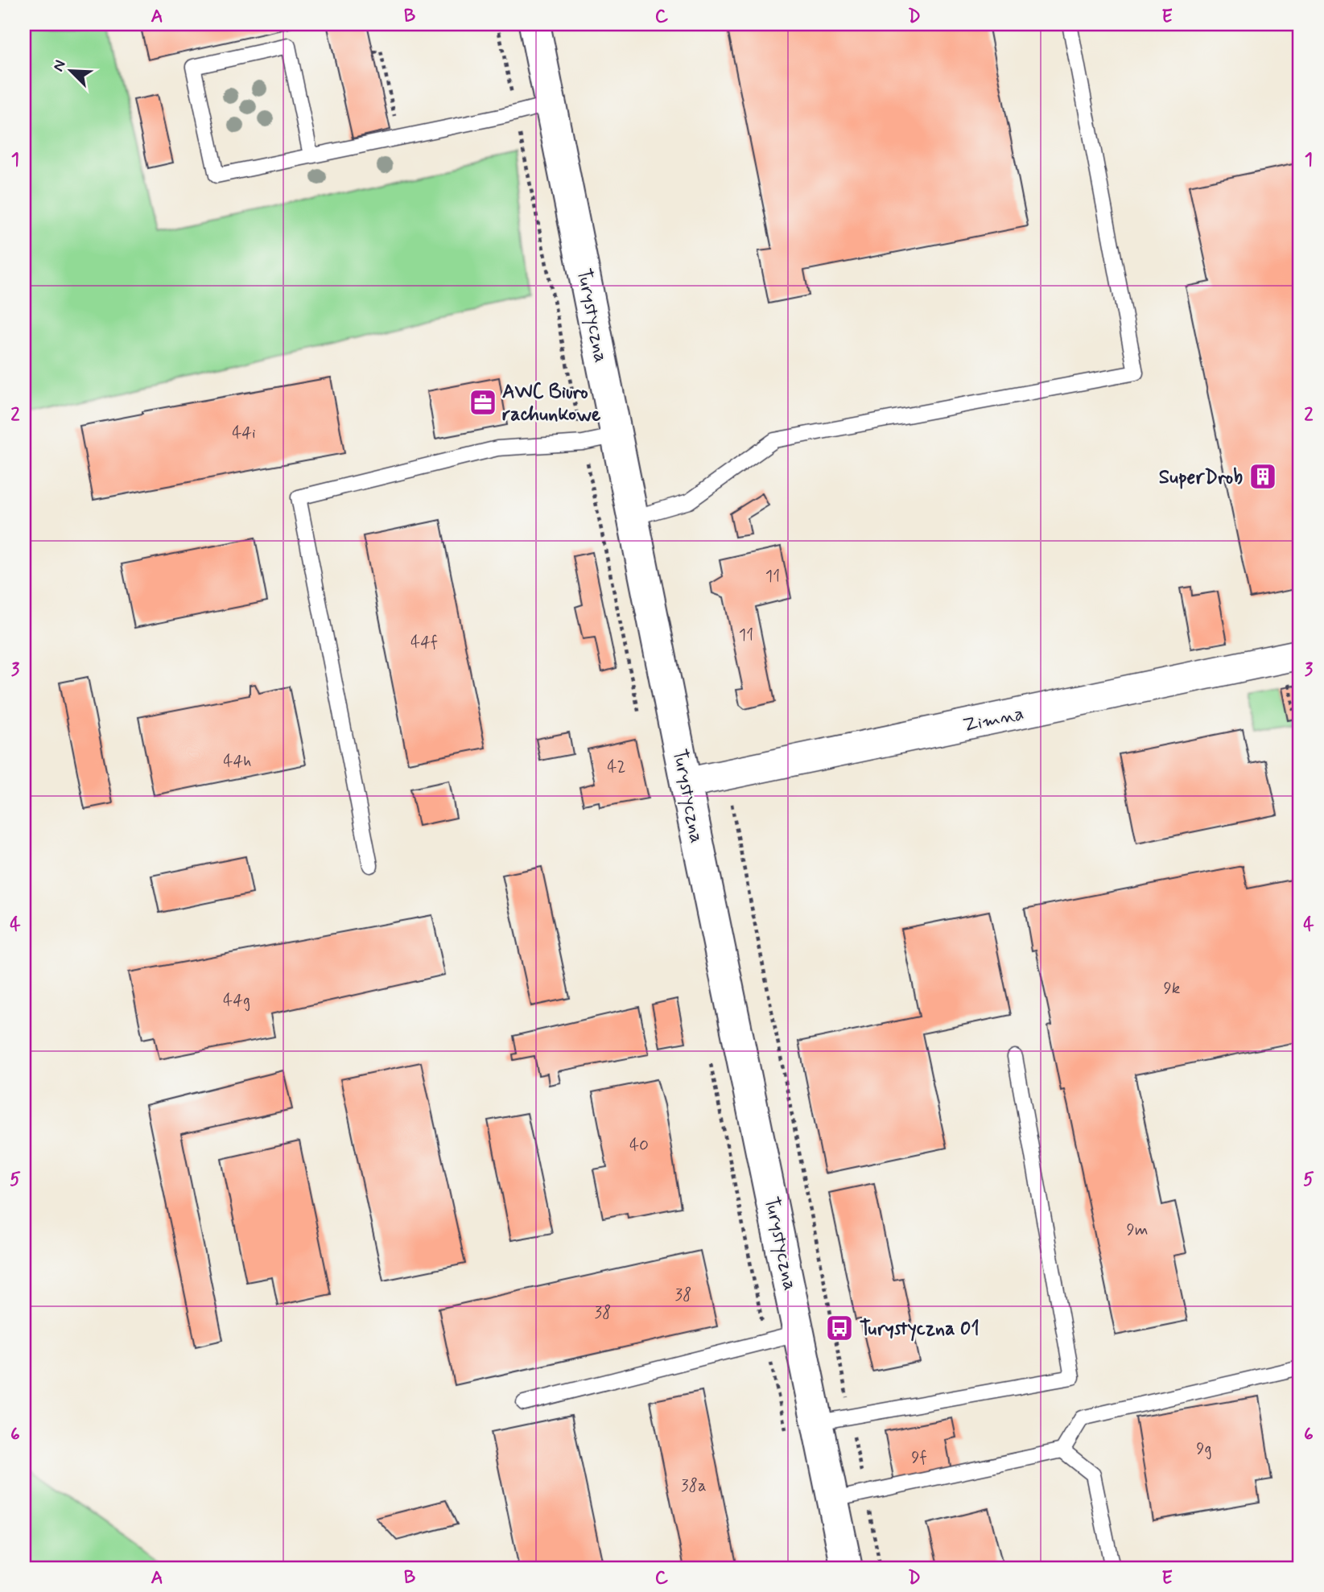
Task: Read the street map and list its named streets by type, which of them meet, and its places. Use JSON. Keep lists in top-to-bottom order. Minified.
{"streets":{"main road":["Turystyczna"],"street":["Zimna"]},"crossings":[["Turystyczna","Zimna"]],"places":{"office":["AWC Biuro rachunkowe"],"building":["SuperDrob"],"bus stop":["Turystyczna 01"]},"house_numbers":["44i","11","11","44f","44h","42","9k","44g","40","9m","38","38","9g","9f","38a"],"north":"top left","grid":{"columns":["A","B","C","D","E"],"rows":["1","2","3","4","5","6"]}}
